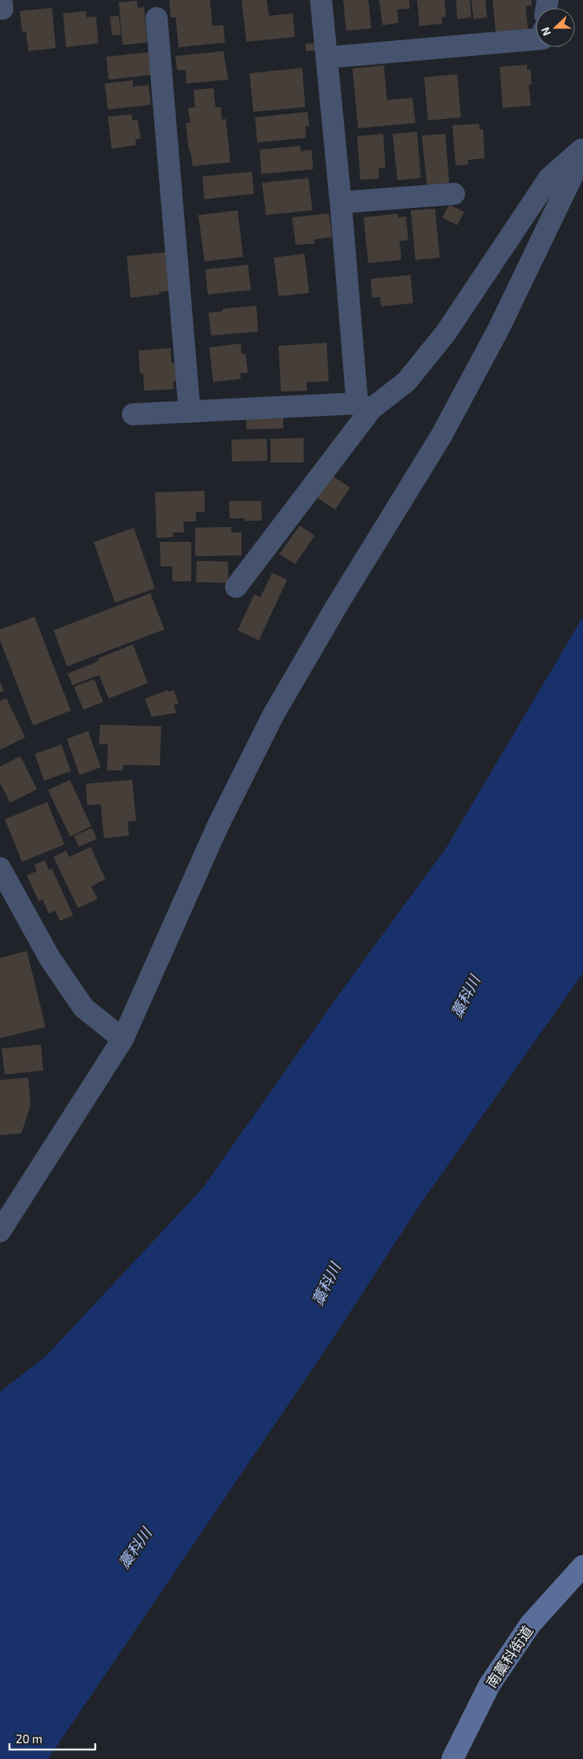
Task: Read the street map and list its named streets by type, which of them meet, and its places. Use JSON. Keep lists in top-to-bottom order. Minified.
{"streets":{"main road":["南藁科街道"]},"water":["藁科川"],"scale_bar":"20 m","north":"left"}
